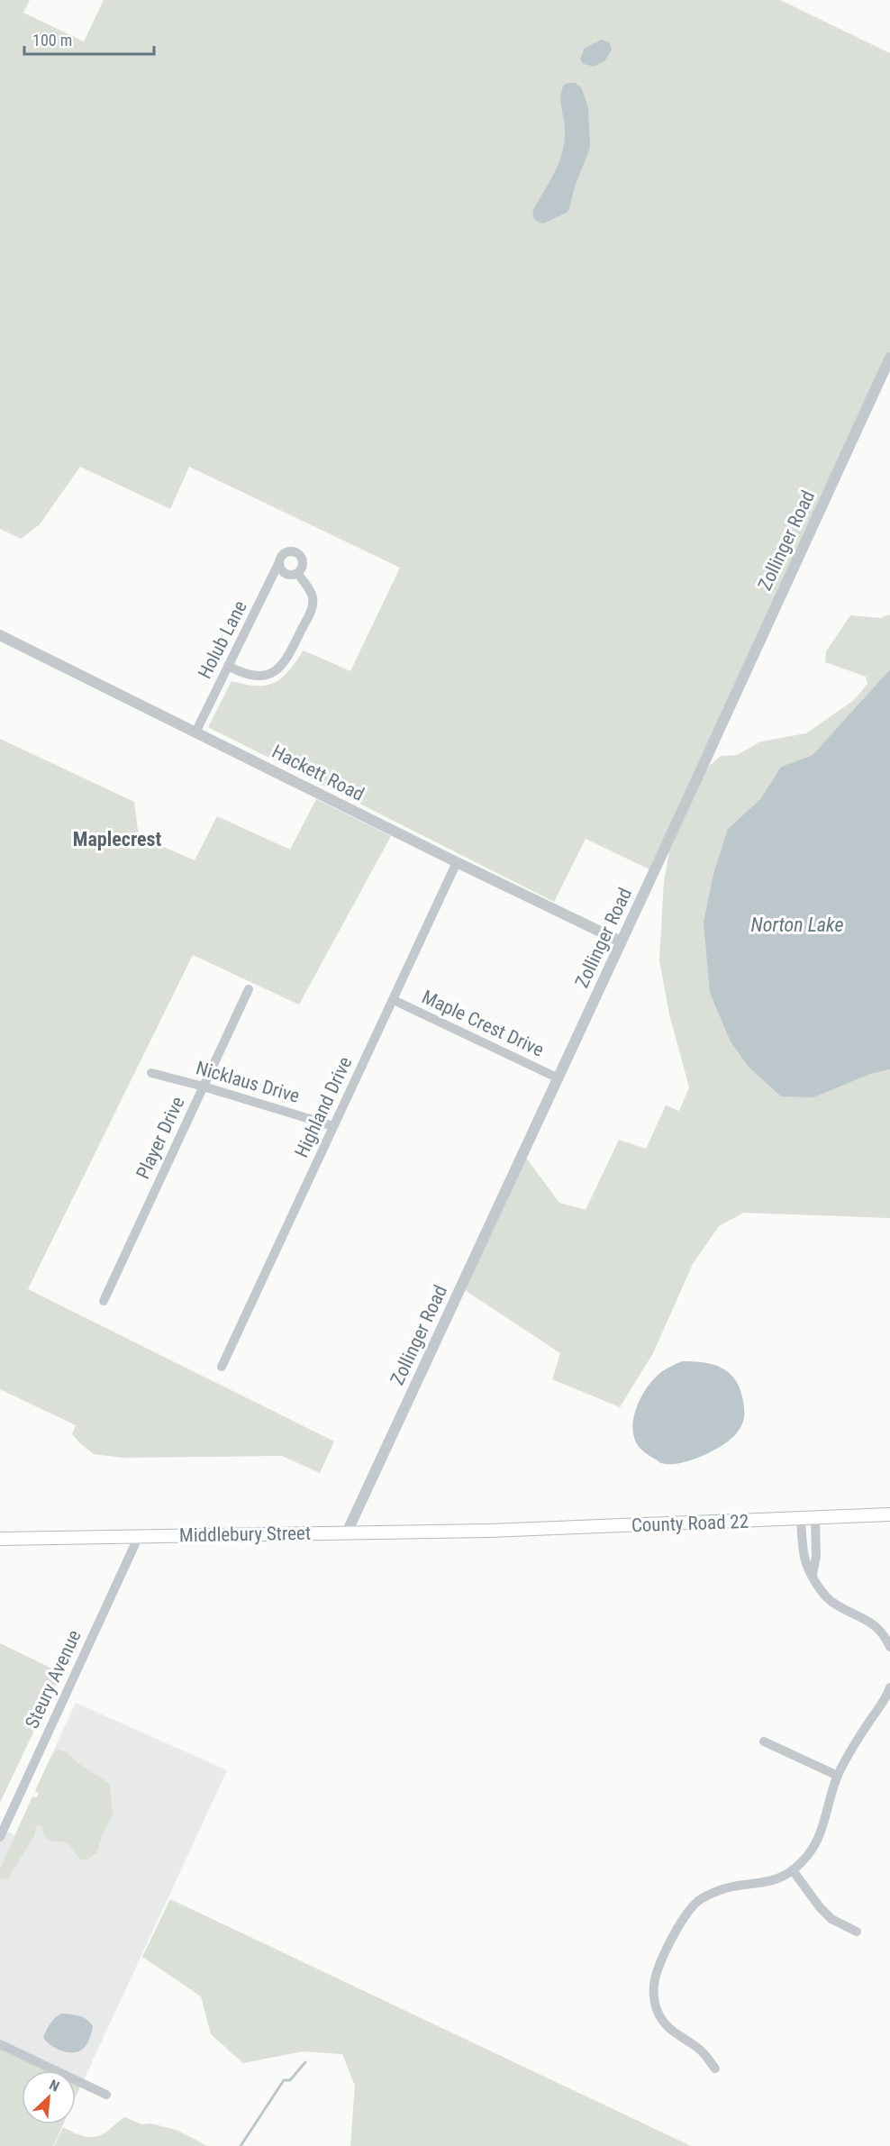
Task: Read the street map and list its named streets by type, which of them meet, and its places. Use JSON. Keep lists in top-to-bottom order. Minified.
{"streets":{"main road":["County Road 22","Middlebury Street"],"street":["Zollinger Road","Holub Lane","Hackett Road","Maple Crest Drive","Nicklaus Drive","Highland Drive","Player Drive","Steury Avenue"]},"crossings":[["Zollinger Road","Hackett Road"],["Zollinger Road","Maple Crest Drive"],["Zollinger Road","Middlebury Street"],["Holub Lane","Hackett Road"],["Hackett Road","Highland Drive"],["Maple Crest Drive","Highland Drive"],["Nicklaus Drive","Highland Drive"],["Nicklaus Drive","Player Drive"],["County Road 22","Middlebury Street"],["Middlebury Street","Steury Avenue"]],"districts":["Maplecrest"],"water":["Norton Lake"],"scale_bar":"100 m","north":"top right"}
